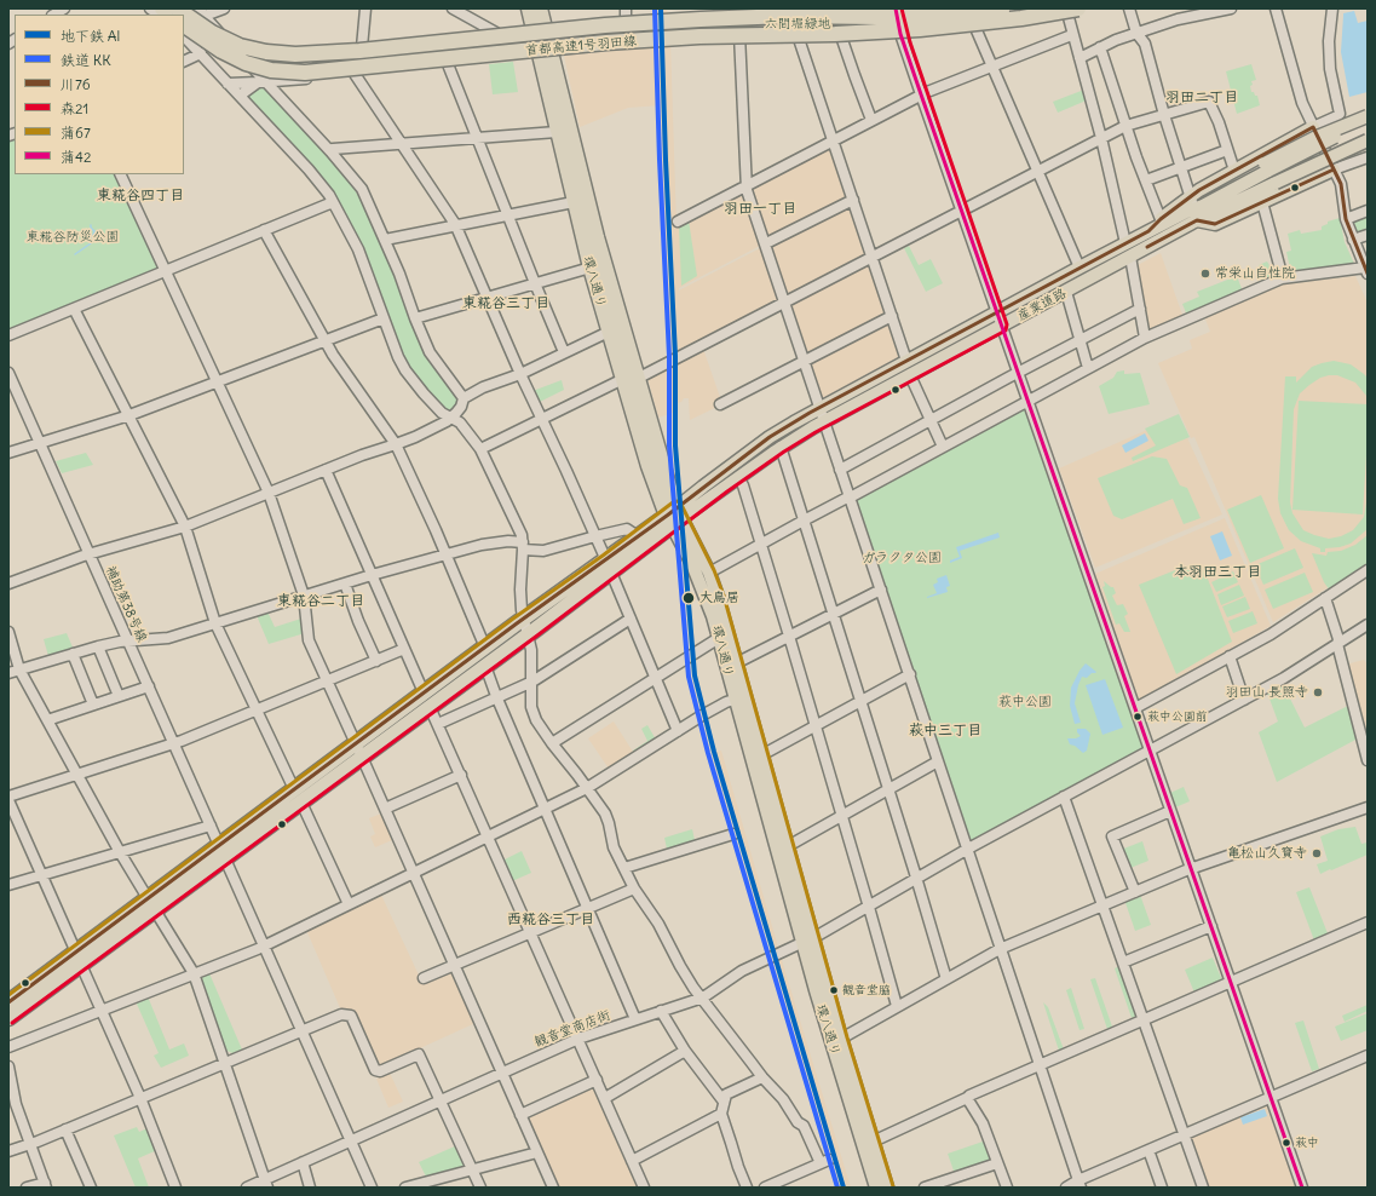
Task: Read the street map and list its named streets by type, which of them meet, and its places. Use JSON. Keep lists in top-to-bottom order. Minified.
{"streets":{"highway":["首都高速1号羽田線","環八通り","産業道路"],"street":["補助第38号線","観音堂商店街"]},"crossings":[["環八通り","産業道路"],["環八通り","観音堂商店街"],["産業道路","補助第38号線"],["補助第38号線","観音堂商店街"]],"districts":["羽田二丁目","東糀谷四丁目","羽田一丁目","東糀谷三丁目","本羽田三丁目","東糀谷二丁目","萩中三丁目","西糀谷三丁目"],"parks":["六間堀緑地","東糀谷防災公園","ガラクタ公園","萩中公園"],"places":["常栄山自性院","大鳥居","羽田山 長照寺","萩中公園前","亀松山久寶寺","観音堂脇","萩中"],"lines":["metro line Al","rail line KK","transit line 森21","transit line 蒲42","transit line 川76","transit line 蒲67"],"legend":["地下鉄 Al","鉄道 KK","川76","森21","蒲67","蒲42"]}
